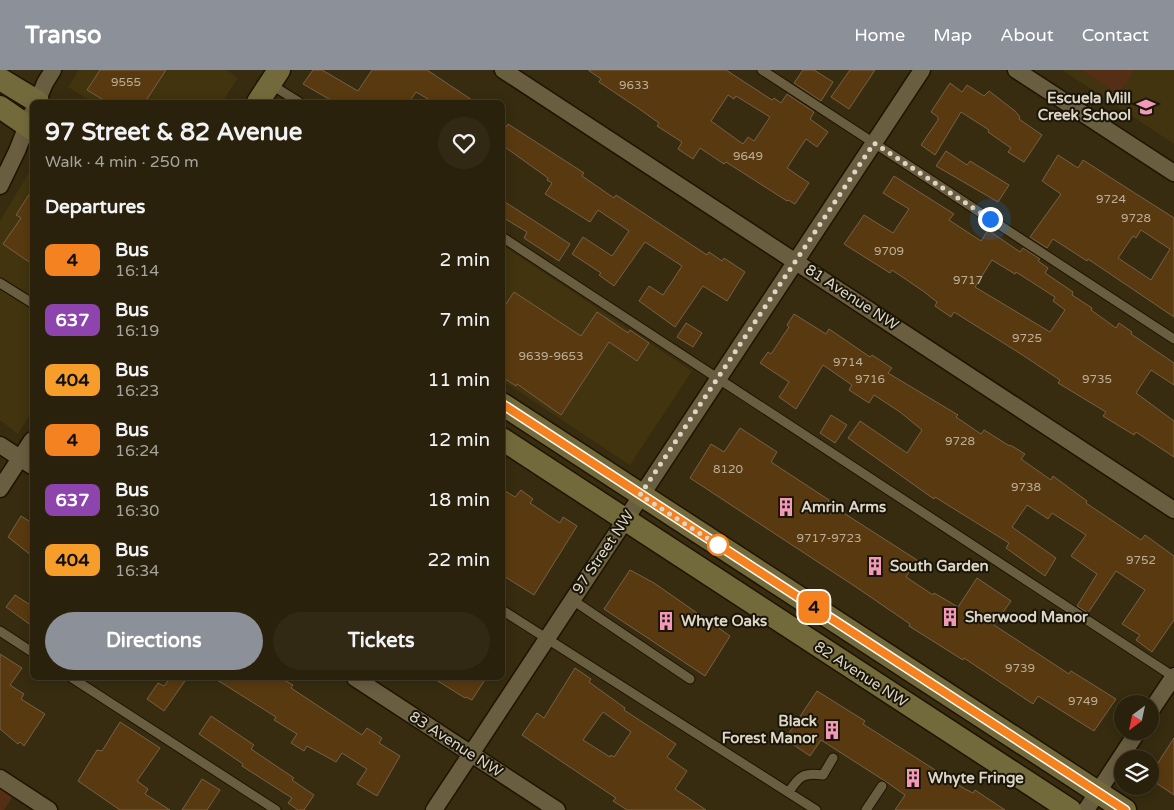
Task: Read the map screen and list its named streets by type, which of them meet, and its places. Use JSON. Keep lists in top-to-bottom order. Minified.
{"streets":{"main road":["82 Avenue NW"],"street":["81 Avenue NW","97 Street NW","83 Avenue NW"]},"crossings":[["81 Avenue NW","97 Street NW"],["97 Street NW","82 Avenue NW"],["97 Street NW","83 Avenue NW"]],"places":{"school or university":["Escuela Mill Creek School"],"building":["Amrin Arms","South Garden","Sherwood Manor","Whyte Oaks","Black Forest Manor","Whyte Fringe"]},"lines":["bus line 4"],"house_numbers":["9555","9633","9649","9724","9728","9709","9717","9725","9639-9653","9714","9716","9735","9728","8120","9738","9717-9723","9752","9739","9749"],"north":"bottom left","page":{"header":"Transo","nav":["Home","Map","About","Contact"],"on_map":"4","heading":[["97 Street & 82 Avenue","Walk · 4 min · 250 m"],"Departures"],"list":[{"mark":"4","name":"Bus","note":"16:14","value":"2 min"},{"mark":"637","name":"Bus","note":"16:19","value":"7 min"},{"mark":"404","name":"Bus","note":"16:23","value":"11 min"},{"mark":"4","name":"Bus","note":"16:24","value":"12 min"},{"mark":"637","name":"Bus","note":"16:30","value":"18 min"},{"mark":"404","name":"Bus","note":"16:34","value":"22 min"}],"buttons":["Directions","Tickets"]}}
